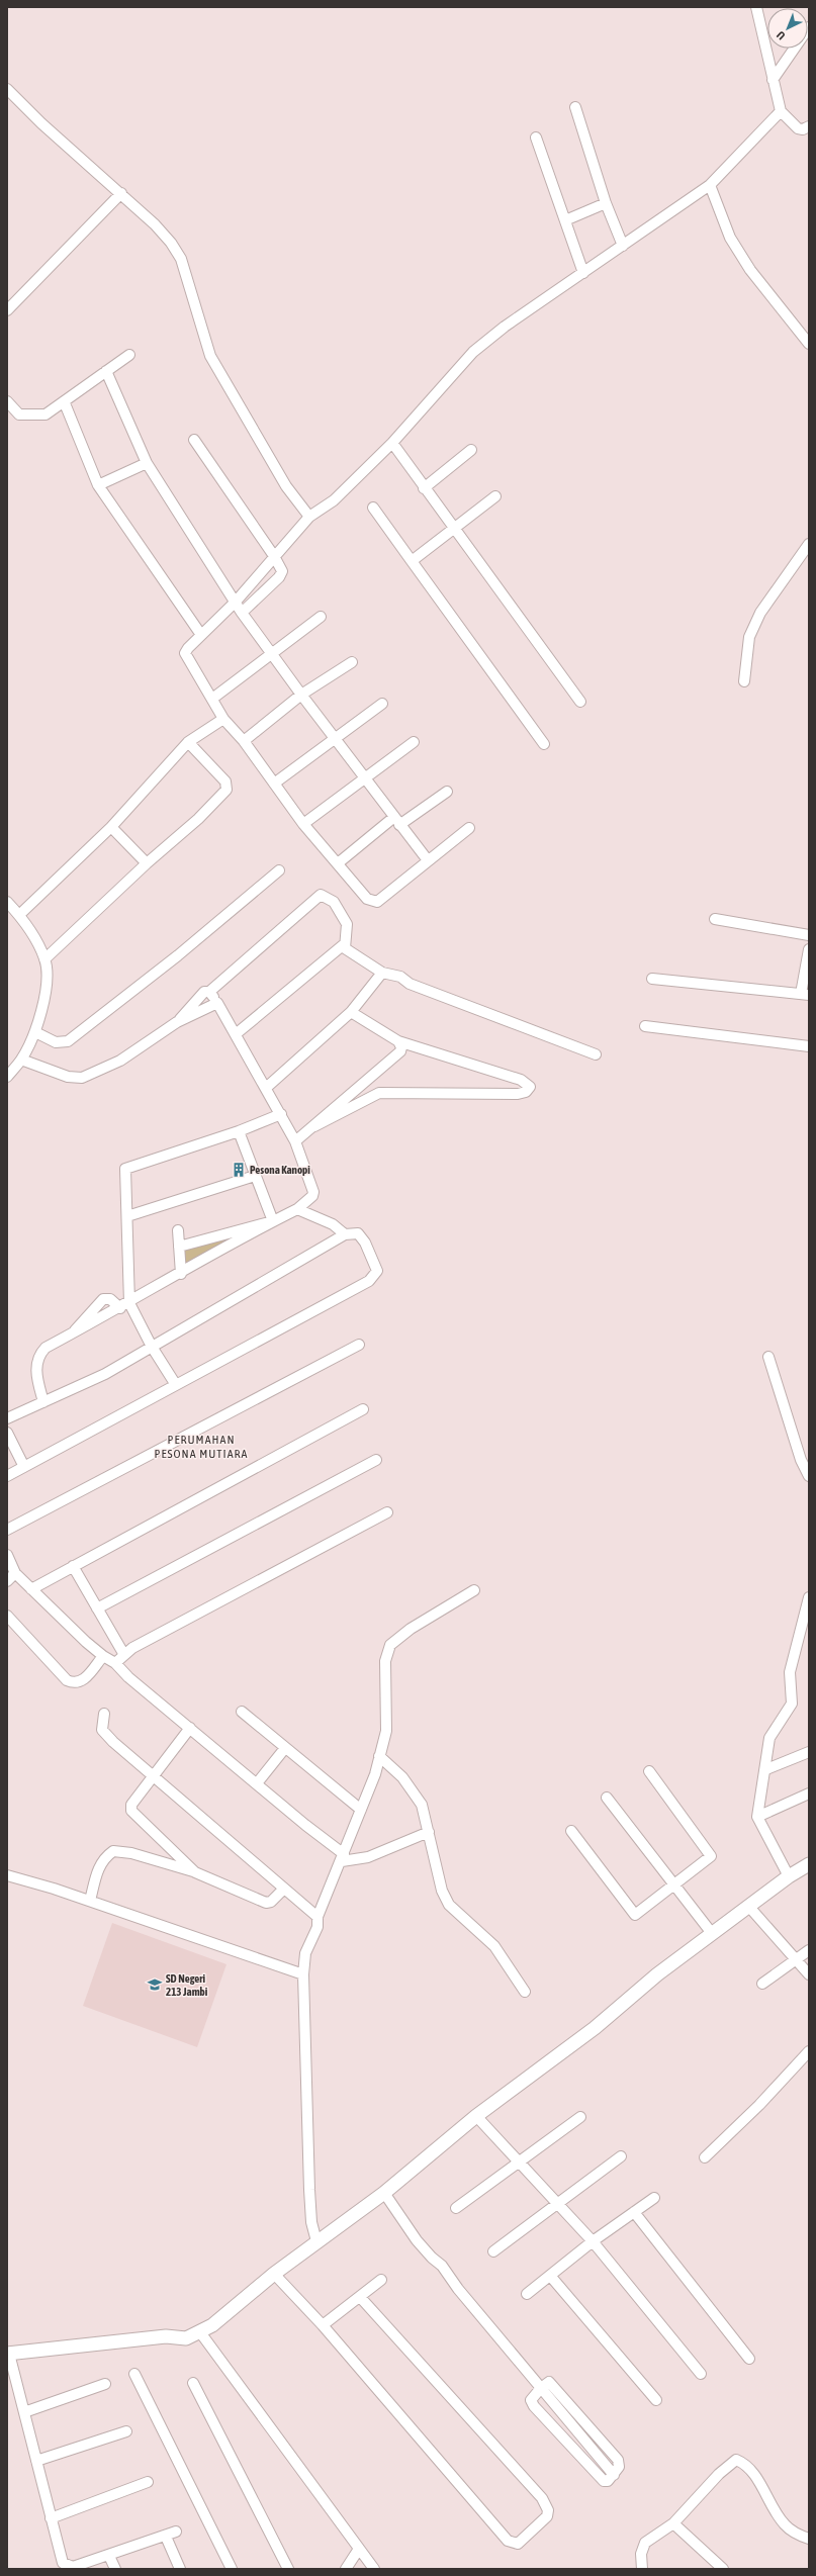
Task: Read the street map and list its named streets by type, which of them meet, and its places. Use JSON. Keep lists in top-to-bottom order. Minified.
{"districts":["PERUMAHAN PESONA MUTIARA"],"places":{"building":["Pesona Kanopi"],"school or university":["SD Negeri 213 Jambi"]},"north":"bottom left"}
